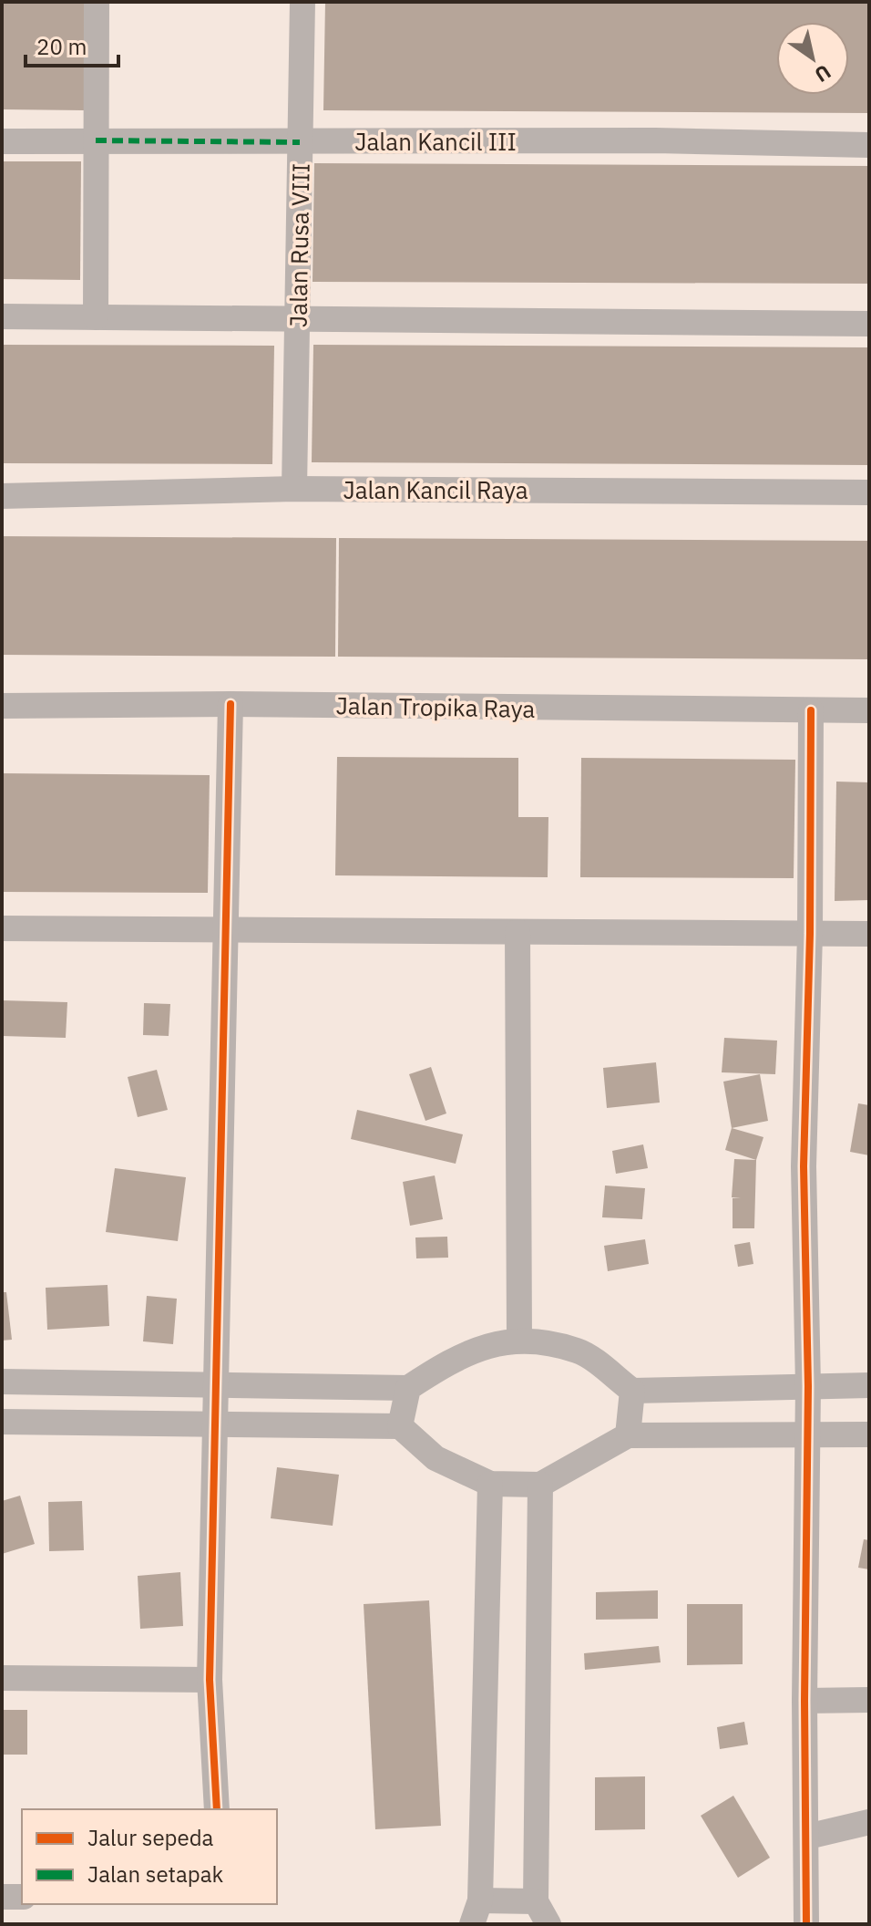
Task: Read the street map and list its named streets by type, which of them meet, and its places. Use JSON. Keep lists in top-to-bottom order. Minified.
{"streets":{"street":["Jalan Kancil III","Jalan Rusa VIII","Jalan Kancil Raya","Jalan Tropika Raya"]},"crossings":[["Jalan Kancil III","Jalan Rusa VIII"],["Jalan Rusa VIII","Jalan Kancil Raya"]],"legend":["Jalur sepeda","Jalan setapak"],"scale_bar":"20 m","north":"bottom right"}
